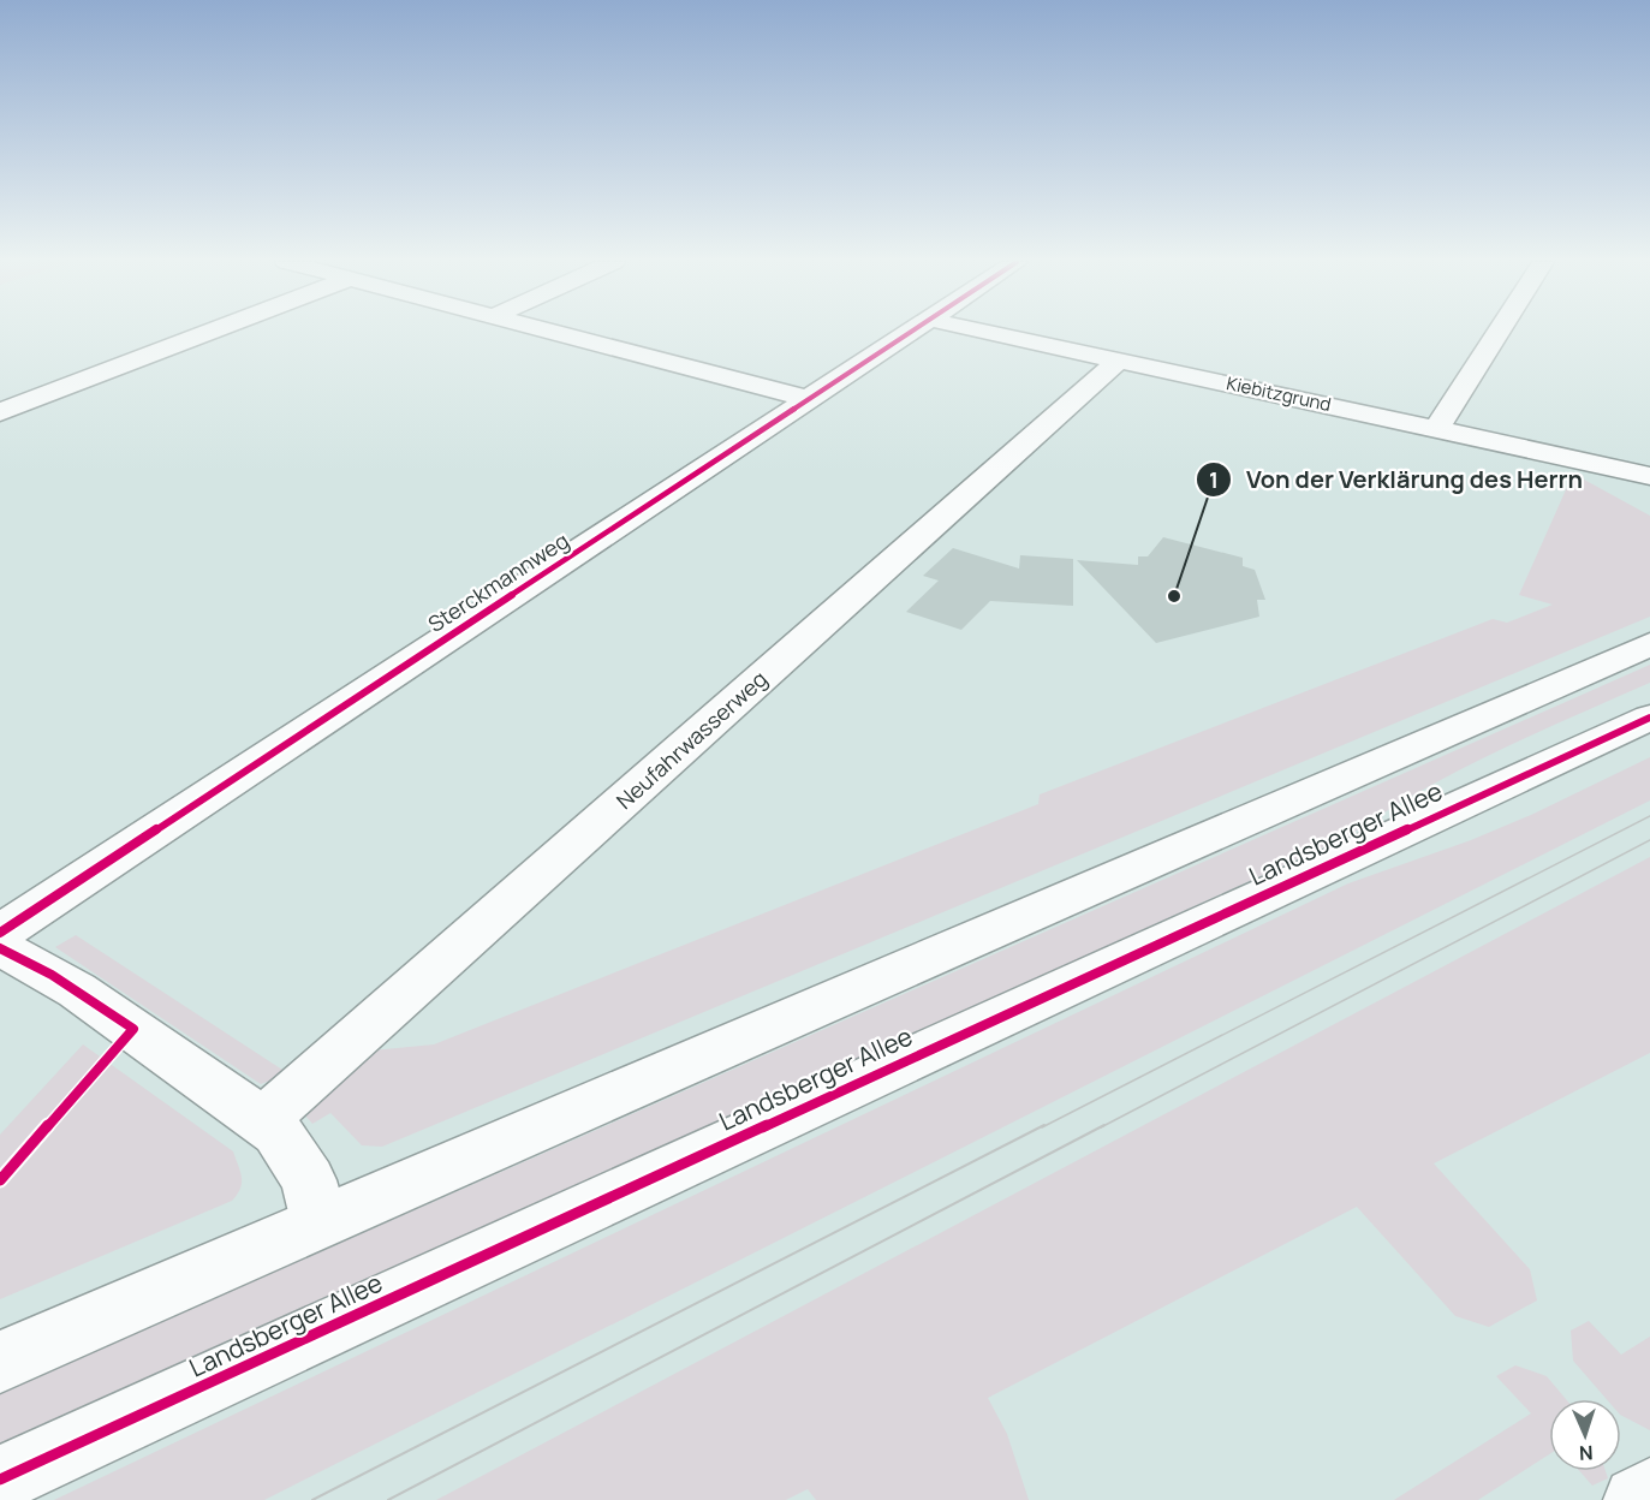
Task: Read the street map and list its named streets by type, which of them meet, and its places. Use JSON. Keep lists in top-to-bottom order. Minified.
{"streets":{"street":["Kiebitzgrund","Sterckmannweg","Neufahrwasserweg","Landsberger Allee"]},"crossings":[["Kiebitzgrund","Neufahrwasserweg"]],"places":["Von der Verklärung des Herrn"],"north":"bottom"}
